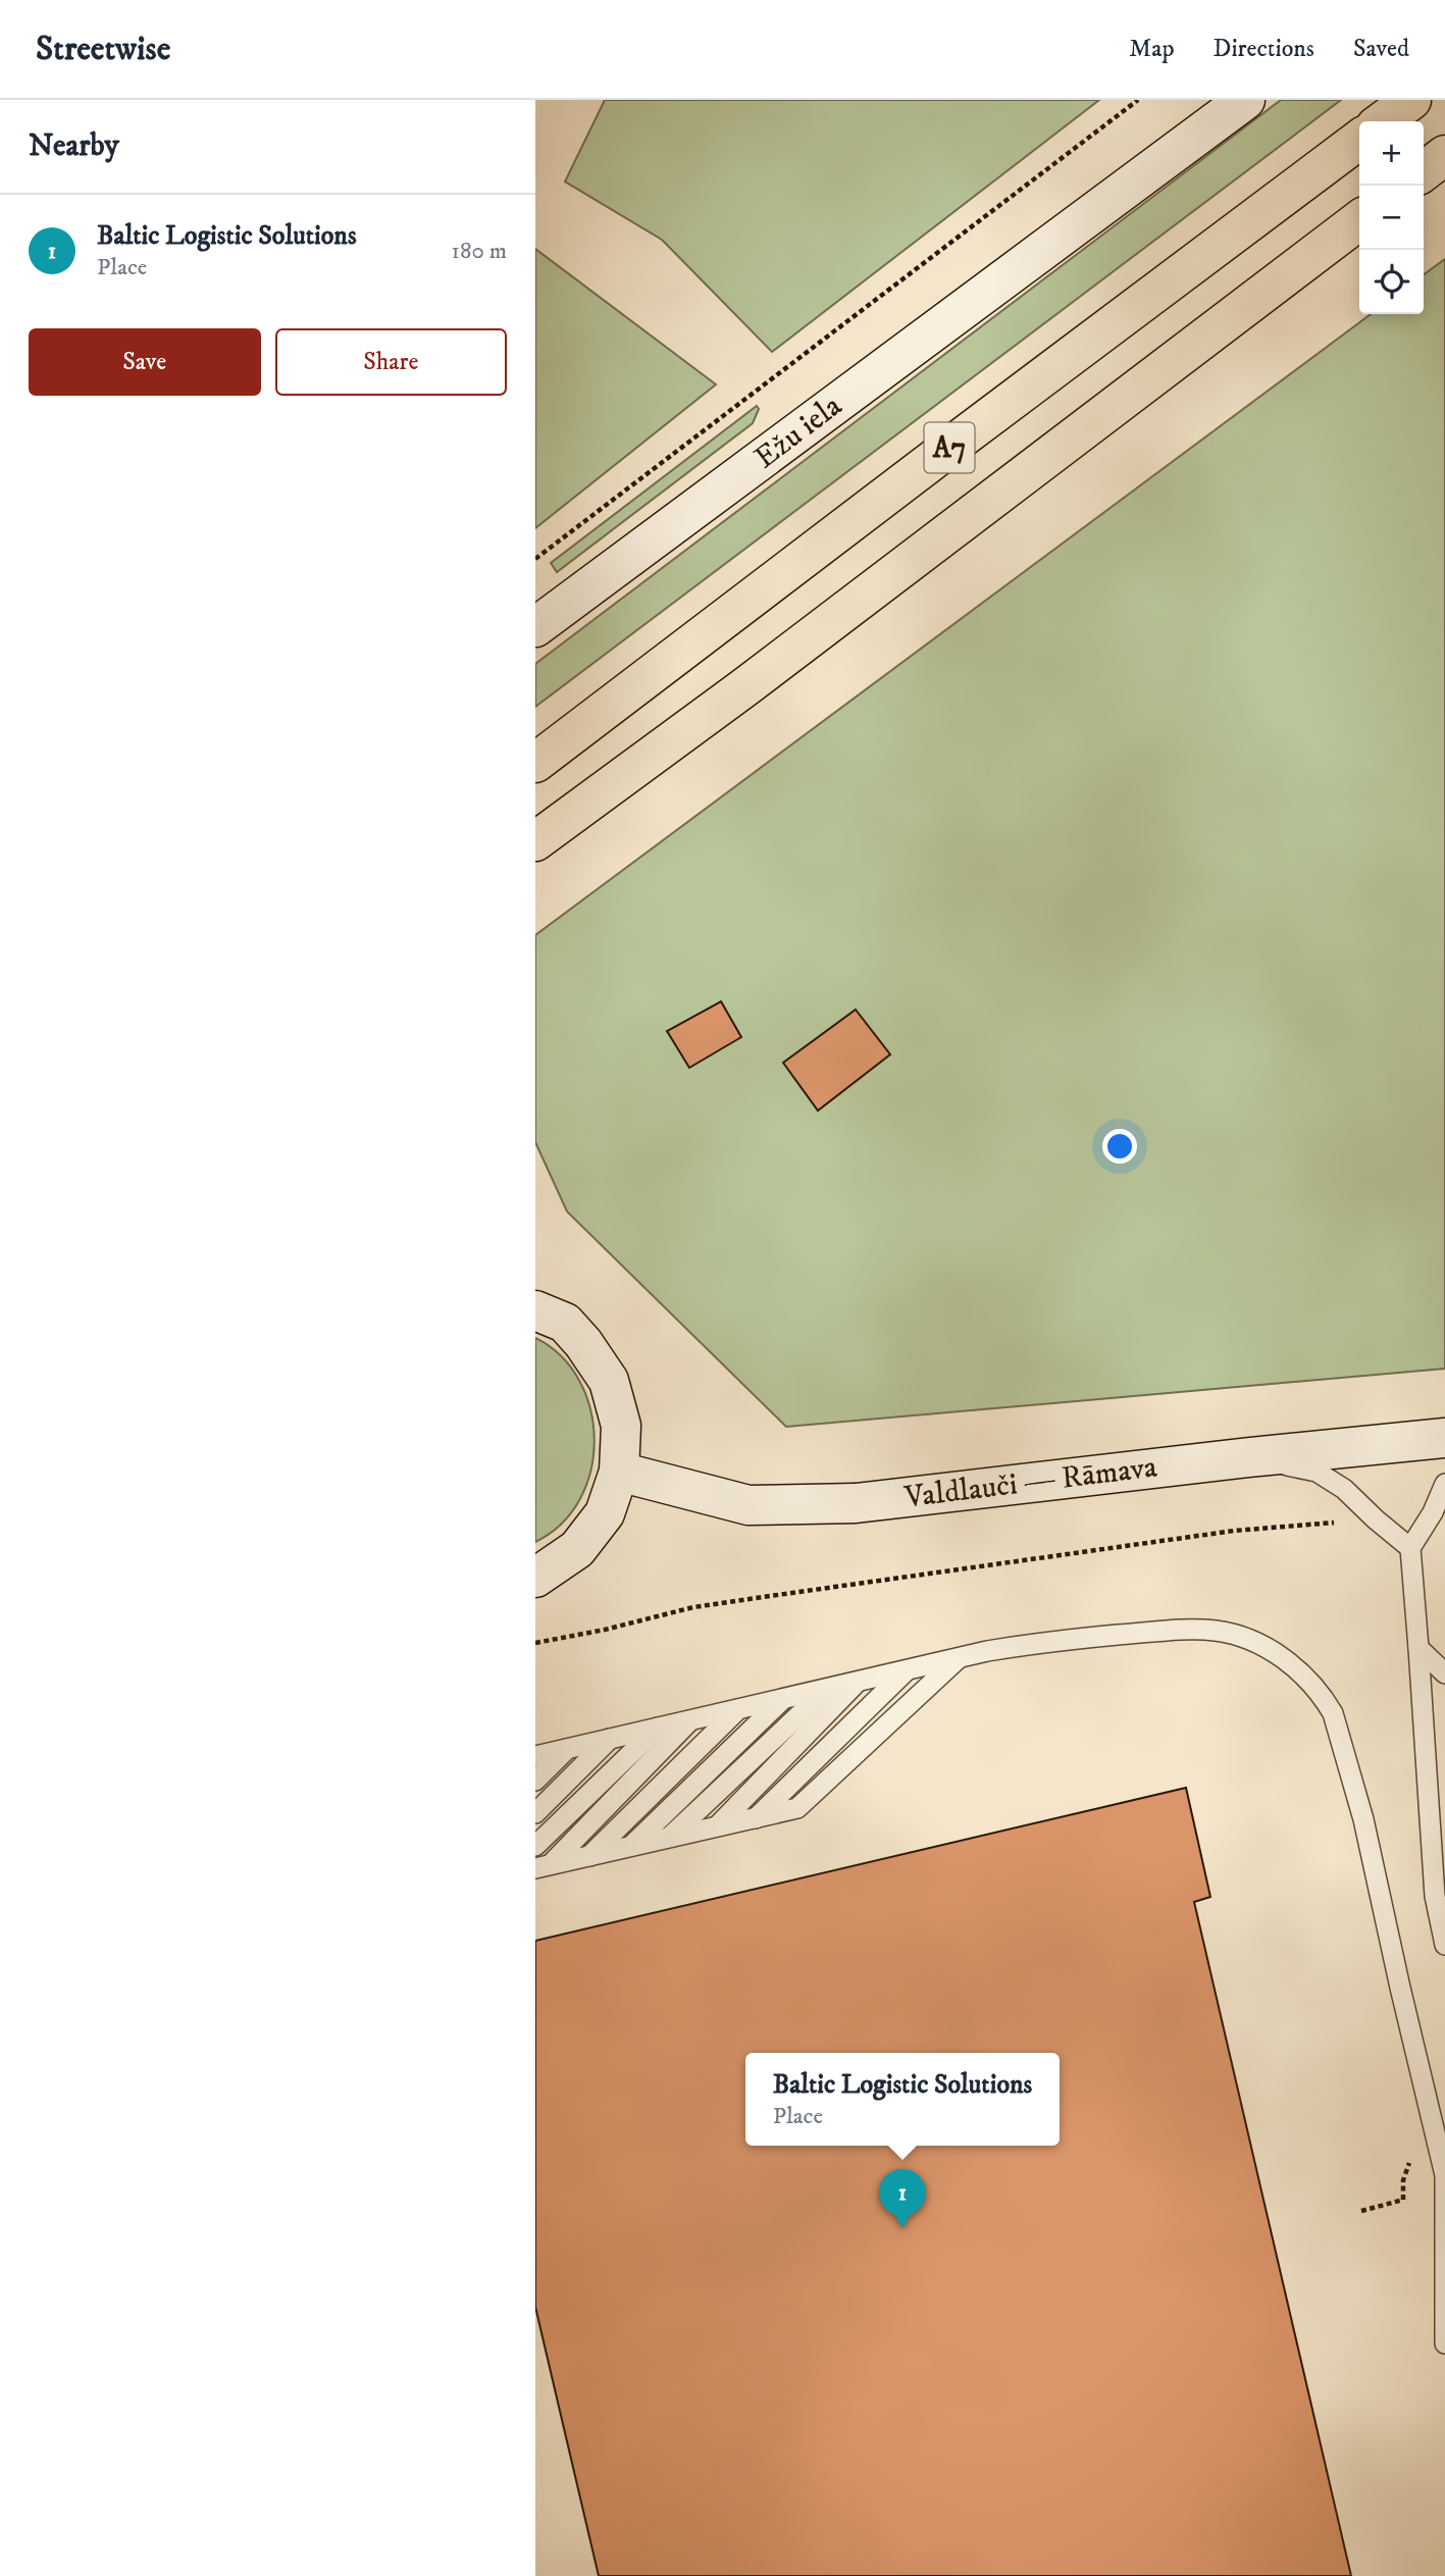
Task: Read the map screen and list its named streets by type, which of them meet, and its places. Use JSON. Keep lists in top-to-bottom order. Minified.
{"streets":{"highway":["A7"],"main road":["Ežu iela","Valdlauči — Rāmava"]},"page":{"header":"Streetwise","nav":["Map","Directions","Saved"],"heading":"Nearby","map_buttons":["+","−"],"list":[{"mark":"1","name":"Baltic Logistic Solutions","note":"Place","value":"180 m"}],"buttons":["Save","Share"],"popup":["Baltic Logistic Solutions","Place"],"pins":"1"}}
